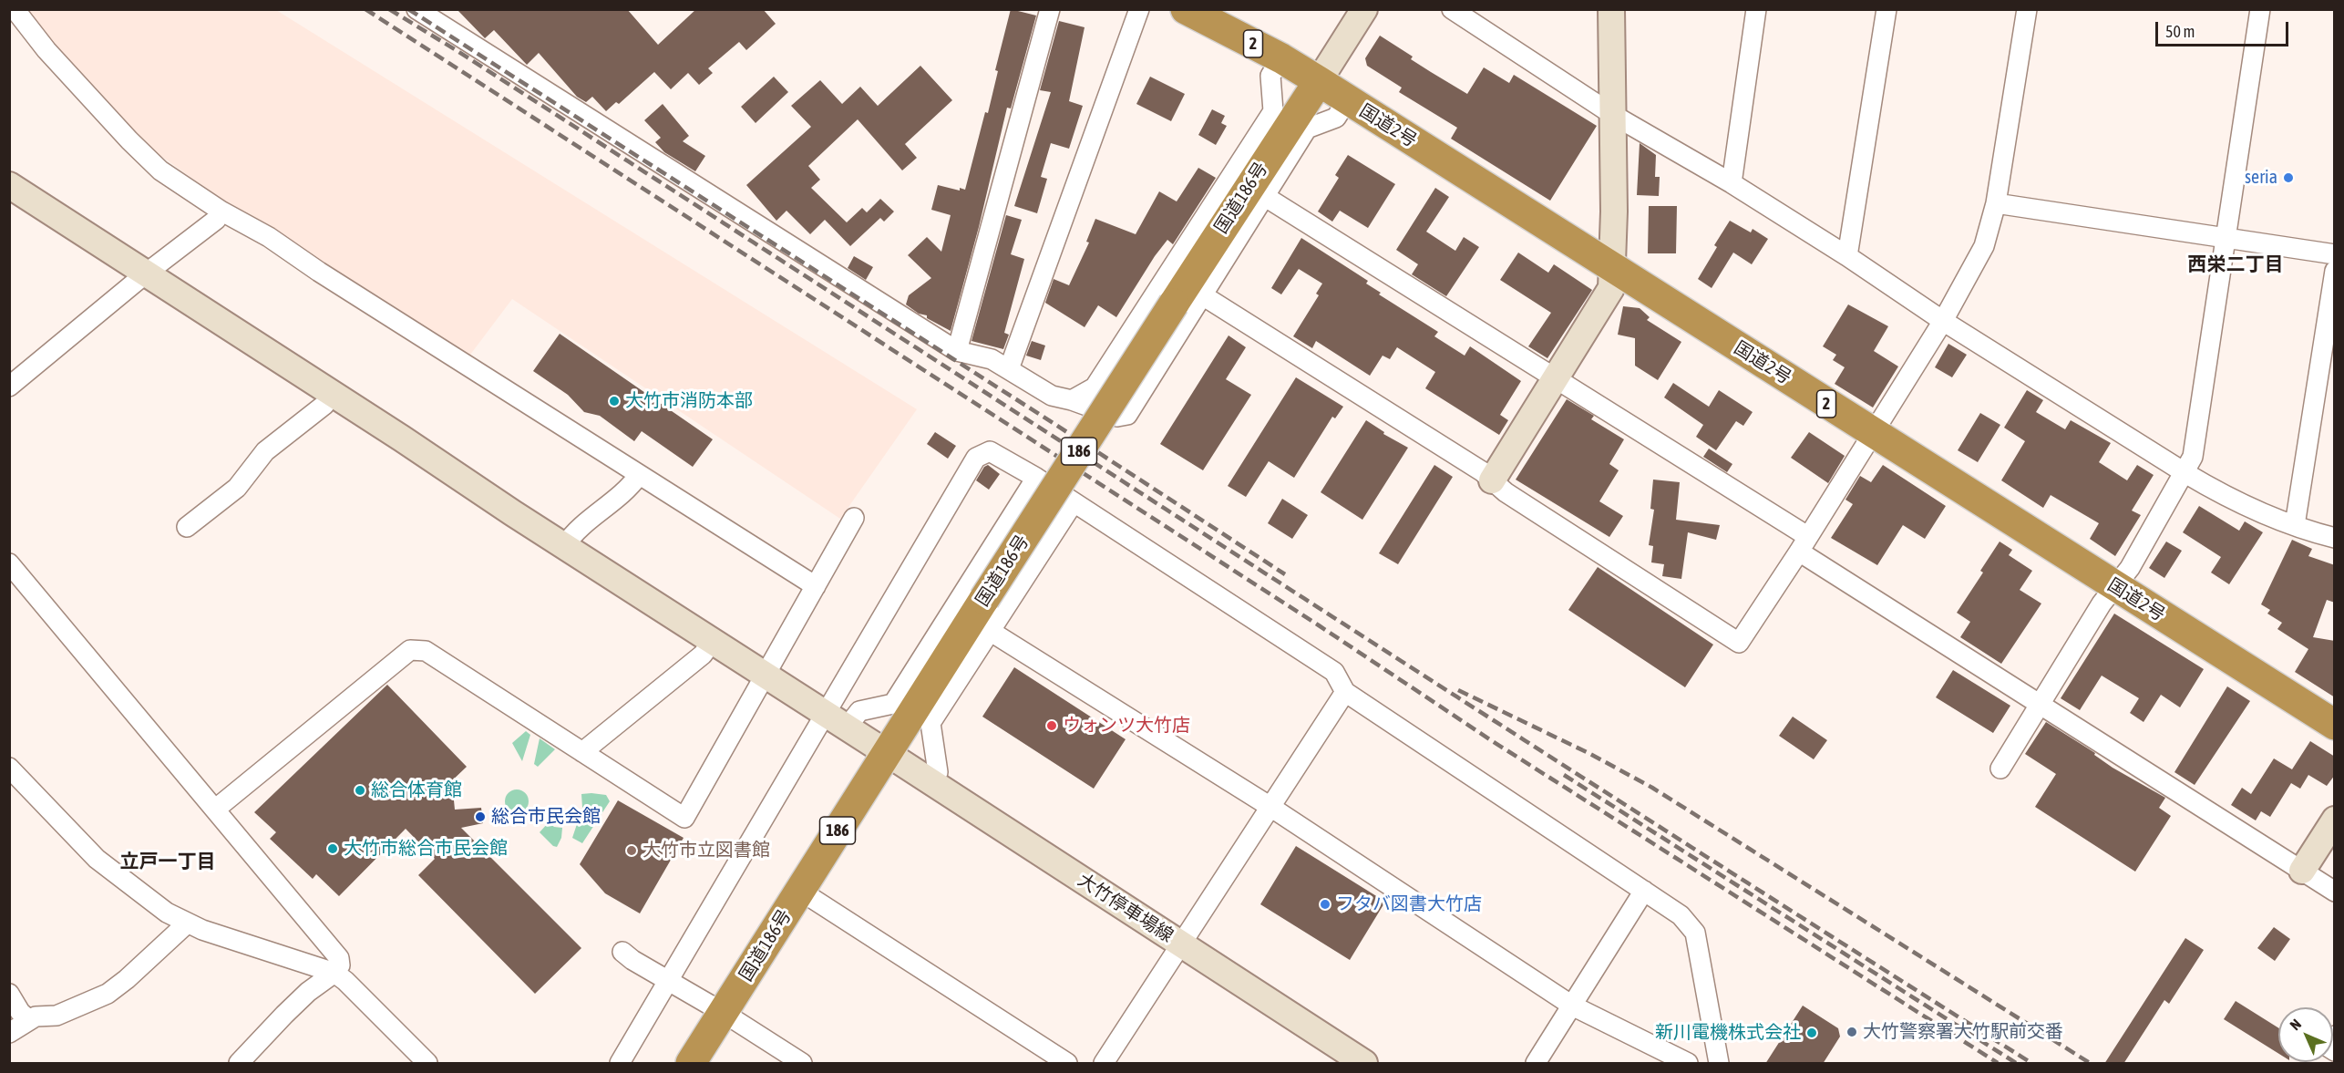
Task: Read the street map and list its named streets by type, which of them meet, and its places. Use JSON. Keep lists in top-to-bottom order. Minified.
{"streets":{"highway":["2","国道2号","国道186号","186"],"street":["大竹停車場線"]},"crossings":[["国道2号","国道186号"],["国道186号","大竹停車場線"]],"districts":["西栄二丁目","立戸一丁目"],"places":["seria","大竹市消防本部","ウォンツ大竹店","総合体育館","総合市民会館","大竹市総合市民会館","大竹市立図書館","フタバ図書大竹店","大竹警察署大竹駅前交番","新川電機株式会社"],"scale_bar":"50 m","north":"top left"}
